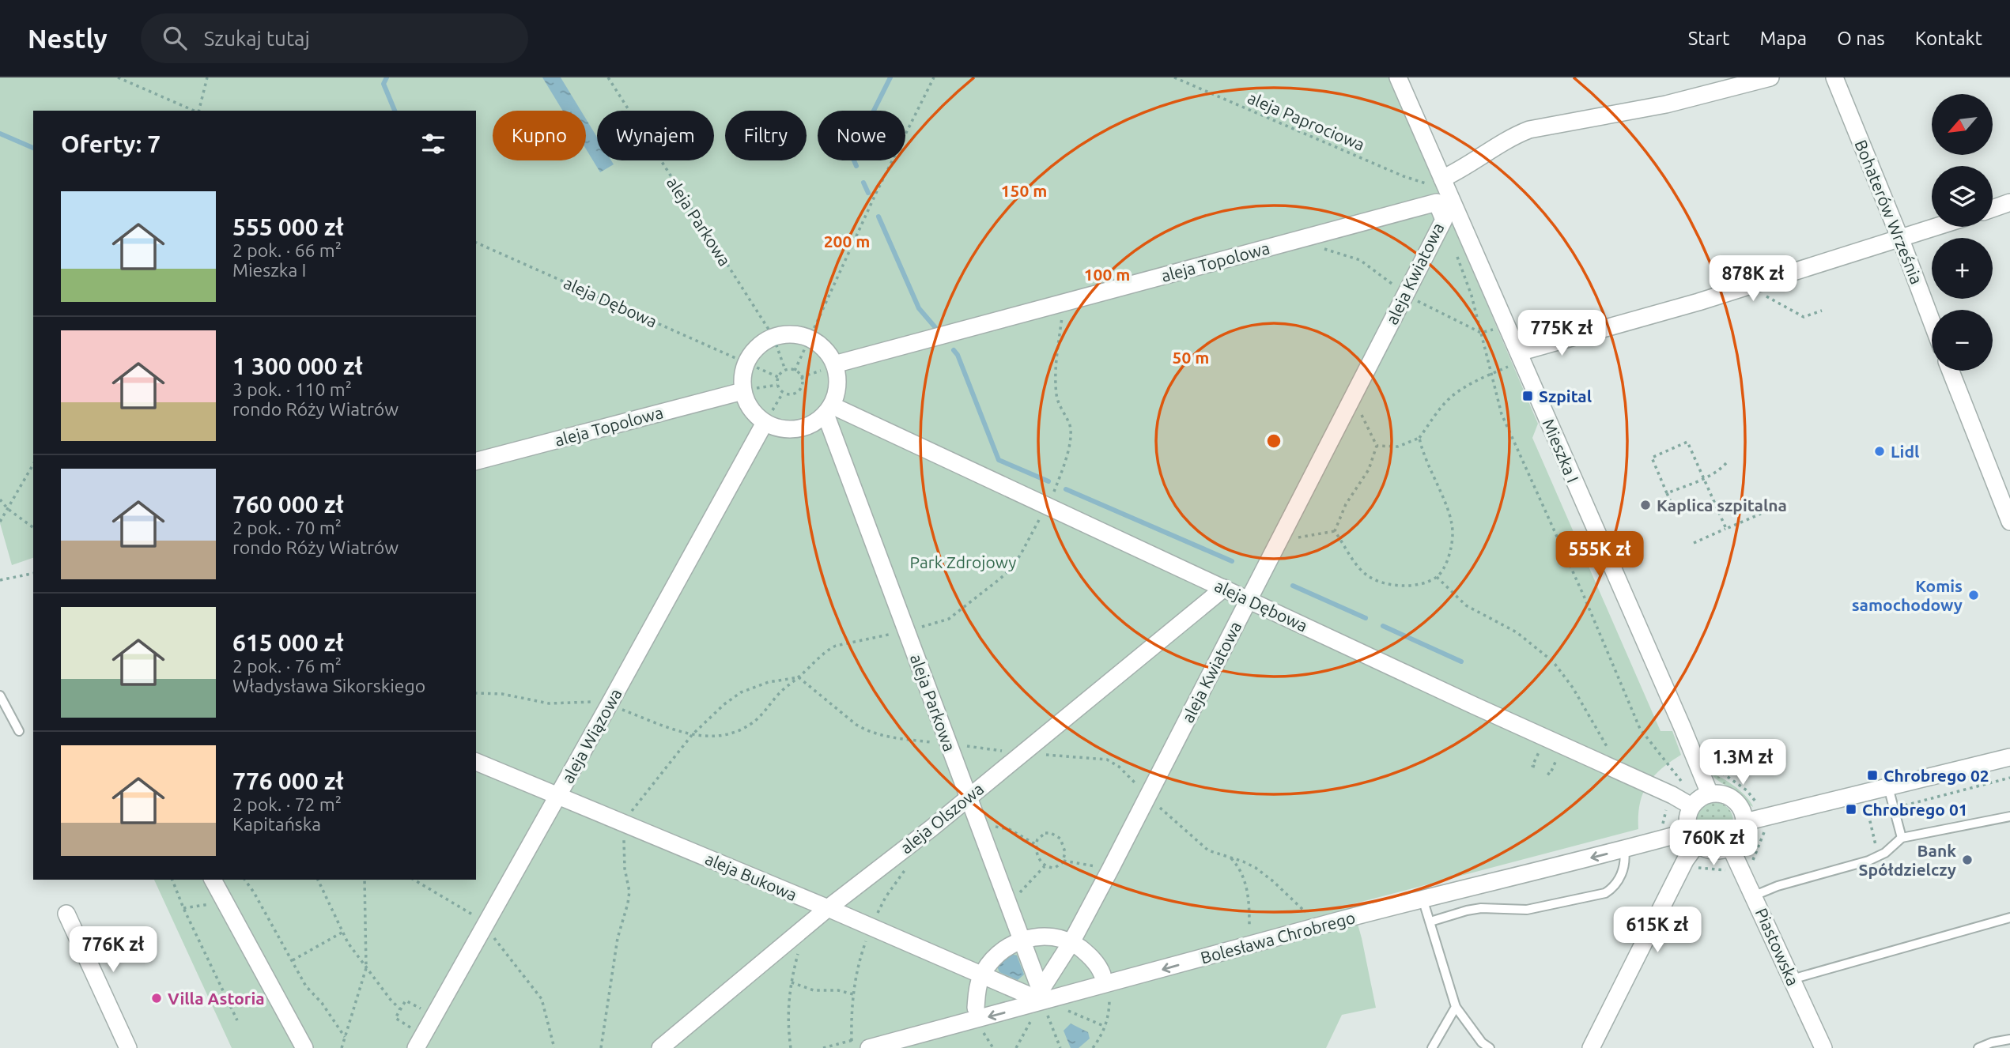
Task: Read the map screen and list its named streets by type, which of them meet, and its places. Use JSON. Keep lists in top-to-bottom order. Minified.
{"streets":{"street":["Bohaterów Września","aleja Parkowa","aleja Topolowa","aleja Kwiatowa","aleja Dębowa","Mieszka I","aleja Wiązowa","aleja Olszowa","aleja Bukowa","Bolesława Chrobrego","Piastowska"],"path":["aleja Paprociowa"]},"crossings":[["aleja Paprociowa","Mieszka I"],["aleja Parkowa","aleja Kwiatowa"],["aleja Parkowa","aleja Dębowa"],["aleja Parkowa","aleja Olszowa"],["aleja Parkowa","aleja Bukowa"],["aleja Topolowa","aleja Kwiatowa"],["aleja Kwiatowa","aleja Dębowa"],["aleja Kwiatowa","aleja Bukowa"],["aleja Dębowa","Mieszka I"],["aleja Dębowa","aleja Olszowa"],["aleja Dębowa","Bolesława Chrobrego"],["aleja Dębowa","Piastowska"],["Mieszka I","Bolesława Chrobrego"],["Mieszka I","Piastowska"],["aleja Wiązowa","aleja Bukowa"],["aleja Olszowa","aleja Bukowa"],["Bolesława Chrobrego","Piastowska"]],"one_way":["Bolesława Chrobrego"],"parks":["Park Zdrojowy"],"places":{"transit":["Szpital","Chrobrego 02","Chrobrego 01"],"other":["Lidl","Kaplica szpitalna","Komis samochodowy","Bank Spółdzielczy","Villa Astoria"]},"north":"bottom left","page":{"header":"Nestly","search":"Szukaj tutaj","nav":["Start","Mapa","O nas","Kontakt"],"map_buttons":["+","−"],"chip":["Kupno","Wynajem","Filtry","Nowe"],"heading":"Oferty: 7","list":[{"name":"555 000 zł","note":"2 pok. · 66 m² · Mieszka I"},{"name":"1 300 000 zł","note":"3 pok. · 110 m² · rondo Róży Wiatrów"},{"name":"760 000 zł","note":"2 pok. · 70 m² · rondo Róży Wiatrów"},{"name":"615 000 zł","note":"2 pok. · 76 m² · Władysława Sikorskiego"},{"name":"776 000 zł","note":"2 pok. · 72 m² · Kapitańska"}],"price":["878K zł","775K zł","555K zł","1.3M zł","760K zł","615K zł","776K zł"]},"rings":["150 m","200 m","100 m","50 m"]}
